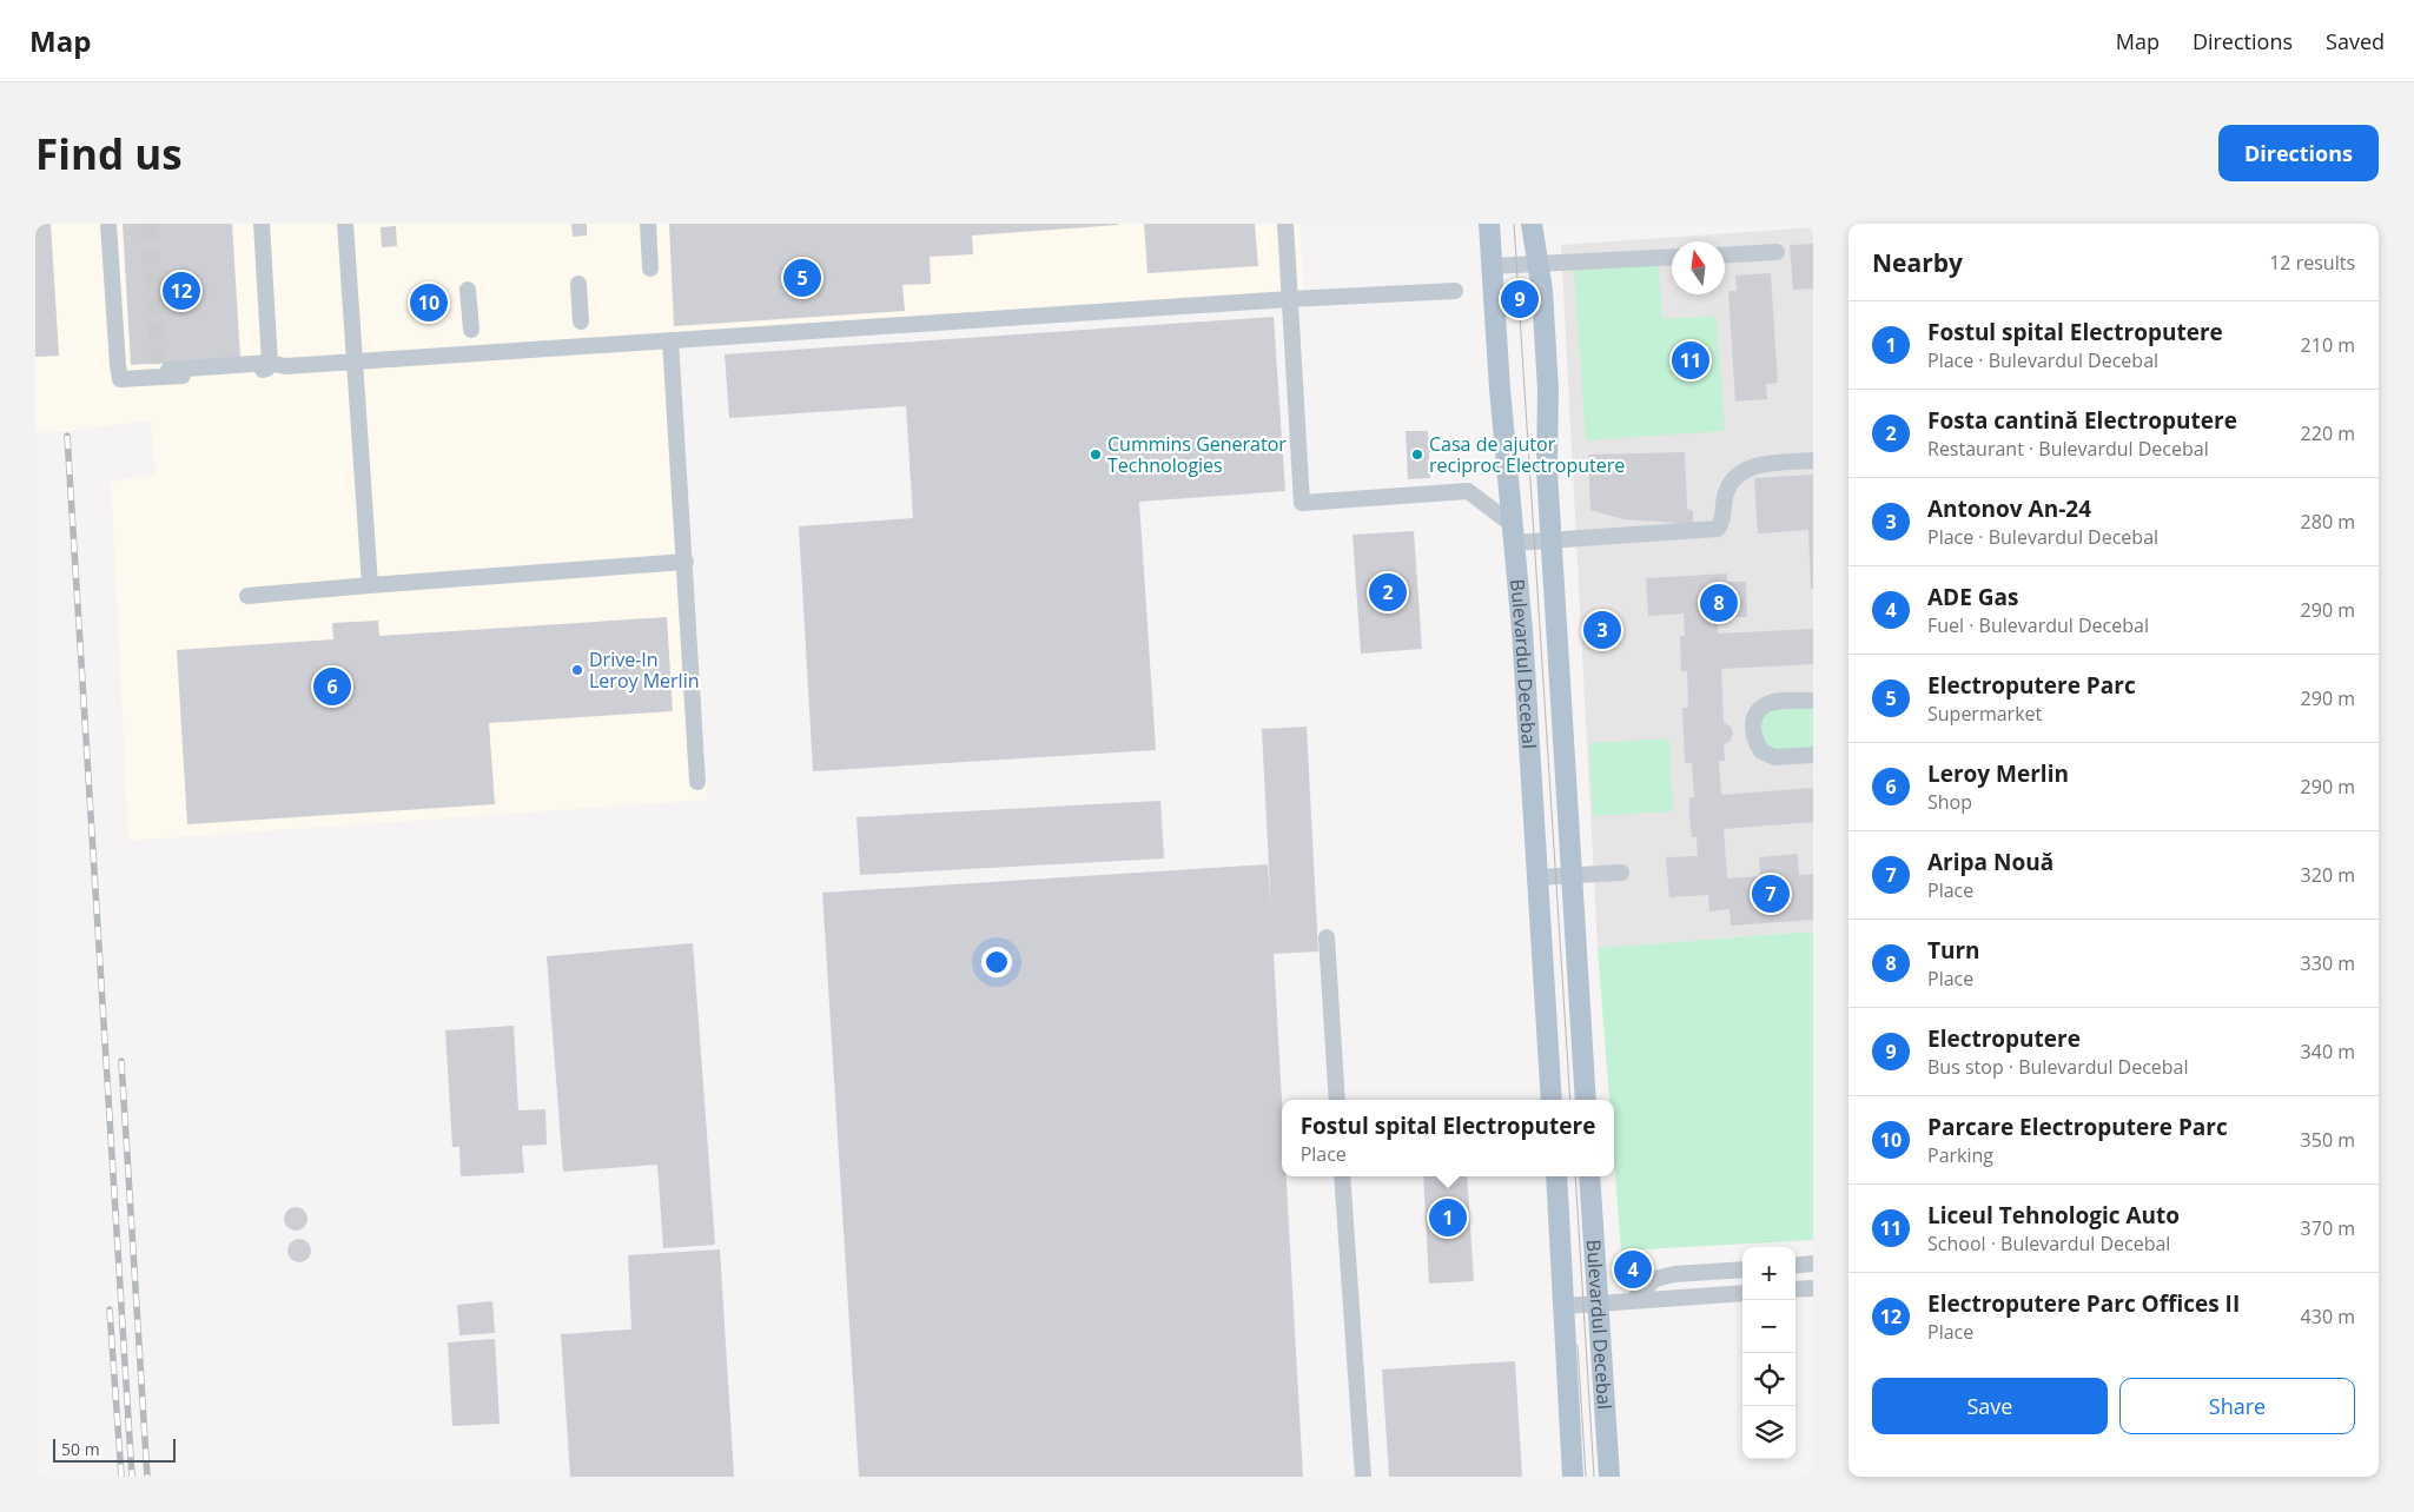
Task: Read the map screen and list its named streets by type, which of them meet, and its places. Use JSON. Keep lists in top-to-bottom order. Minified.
{"streets":{"main road":["Bulevardul Decebal"]},"places":["Cummins Generator Technologies","Casa de ajutor reciproc Electroputere","Drive-In Leroy Merlin"],"scale_bar":"50 m","north":"top","page":{"header":"Map","nav":["Map","Directions","Saved"],"buttons":["Directions",["Save","Share"]],"title":"Find us","heading":["Nearby","12 results"],"pins":["5","12","9","10","11","2","8","3","6","7","1","4"],"list":[{"mark":"1","name":"Fostul spital Electroputere","note":"Place · Bulevardul Decebal","value":"210 m"},{"mark":"2","name":"Fosta cantină Electroputere","note":"Restaurant · Bulevardul Decebal","value":"220 m"},{"mark":"3","name":"Antonov An-24","note":"Place · Bulevardul Decebal","value":"280 m"},{"mark":"4","name":"ADE Gas","note":"Fuel · Bulevardul Decebal","value":"290 m"},{"mark":"5","name":"Electroputere Parc","note":"Supermarket","value":"290 m"},{"mark":"6","name":"Leroy Merlin","note":"Shop","value":"290 m"},{"mark":"7","name":"Aripa Nouă","note":"Place","value":"320 m"},{"mark":"8","name":"Turn","note":"Place","value":"330 m"},{"mark":"9","name":"Electroputere","note":"Bus stop · Bulevardul Decebal","value":"340 m"},{"mark":"10","name":"Parcare Electroputere Parc","note":"Parking","value":"350 m"},{"mark":"11","name":"Liceul Tehnologic Auto","note":"School · Bulevardul Decebal","value":"370 m"},{"mark":"12","name":"Electroputere Parc Offices II","note":"Place","value":"430 m"}],"popup":["Fostul spital Electroputere","Place"],"map_buttons":["+","−"],"scale":"50 m"}}
